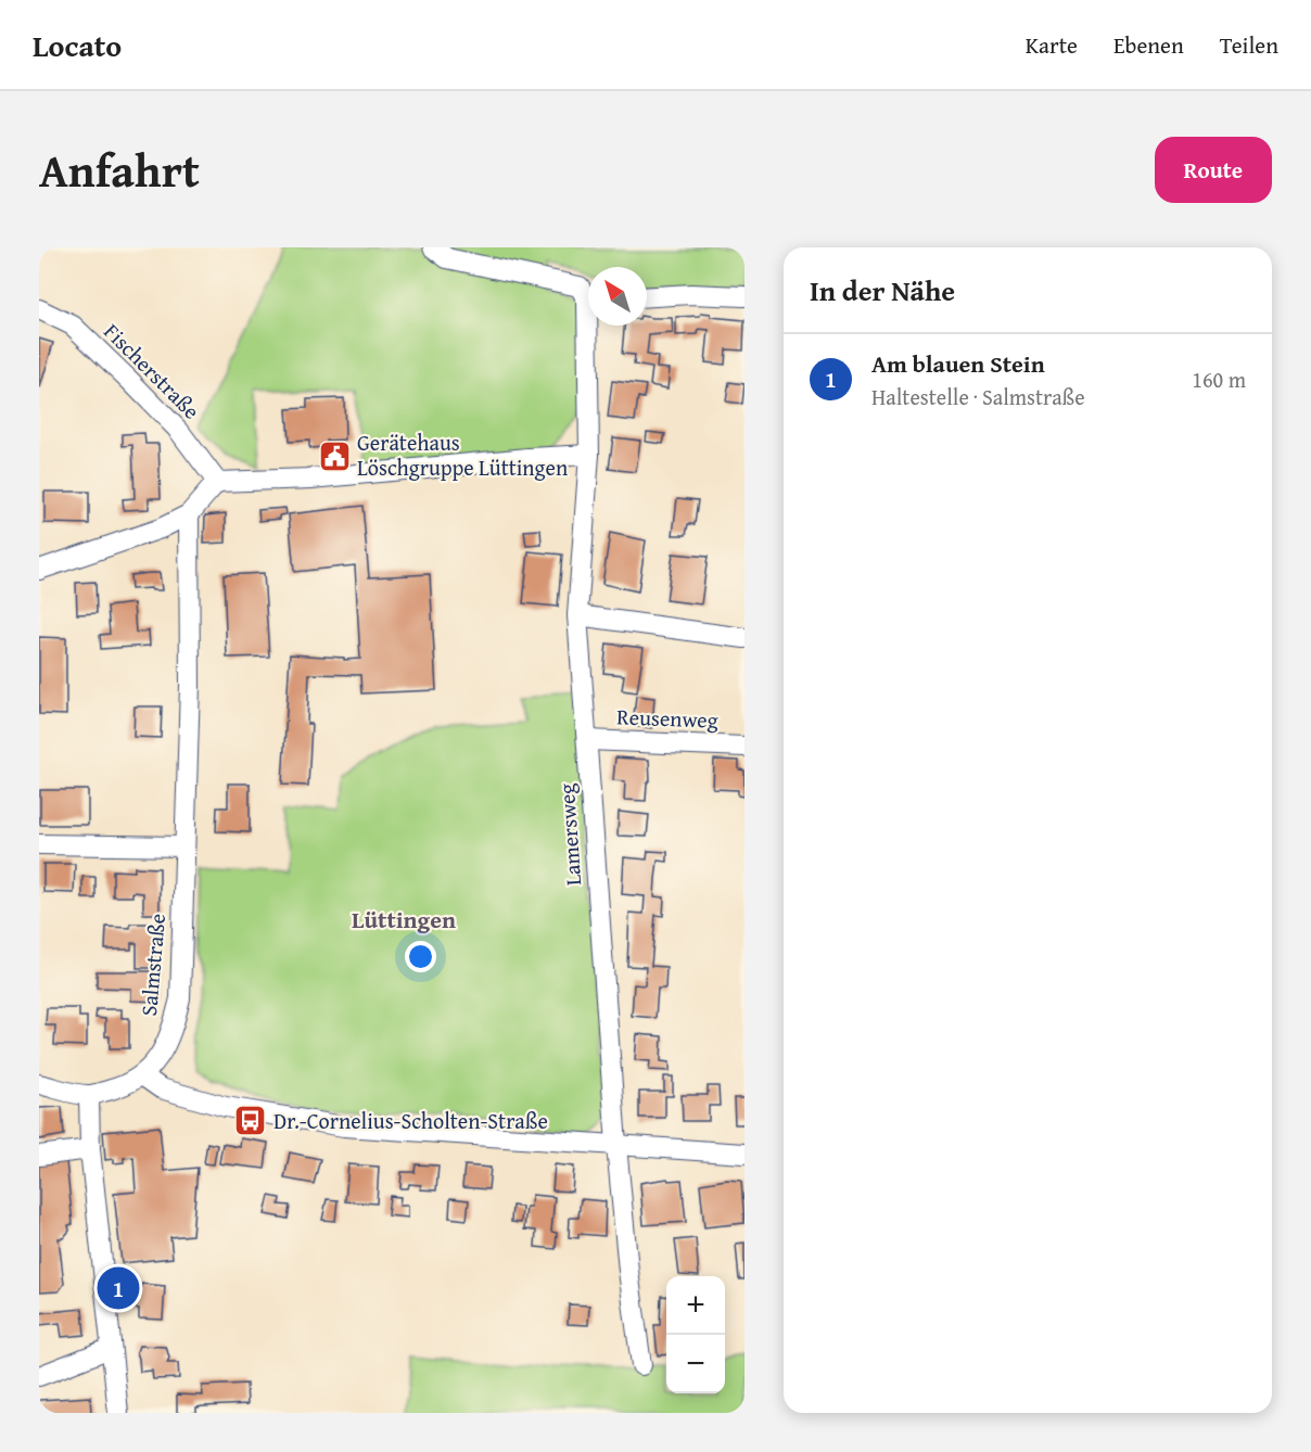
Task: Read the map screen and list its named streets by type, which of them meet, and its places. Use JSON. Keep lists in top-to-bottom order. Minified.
{"streets":{"street":["Fischerstraße","Reusenweg","Lamersweg","Salmstraße"]},"crossings":[["Reusenweg","Lamersweg"]],"districts":["Lüttingen"],"places":{"public building":["Gerätehaus Löschgruppe Lüttingen"],"bus stop":["Dr.-Cornelius-Scholten-Straße"]},"north":"top left","page":{"header":"Locato","nav":["Karte","Ebenen","Teilen"],"title":"Anfahrt","buttons":"Route","heading":"In der Nähe","list":[{"mark":"1","name":"Am blauen Stein","note":"Haltestelle · Salmstraße","value":"160 m"}],"pins":"1","map_buttons":["+","−"]}}
